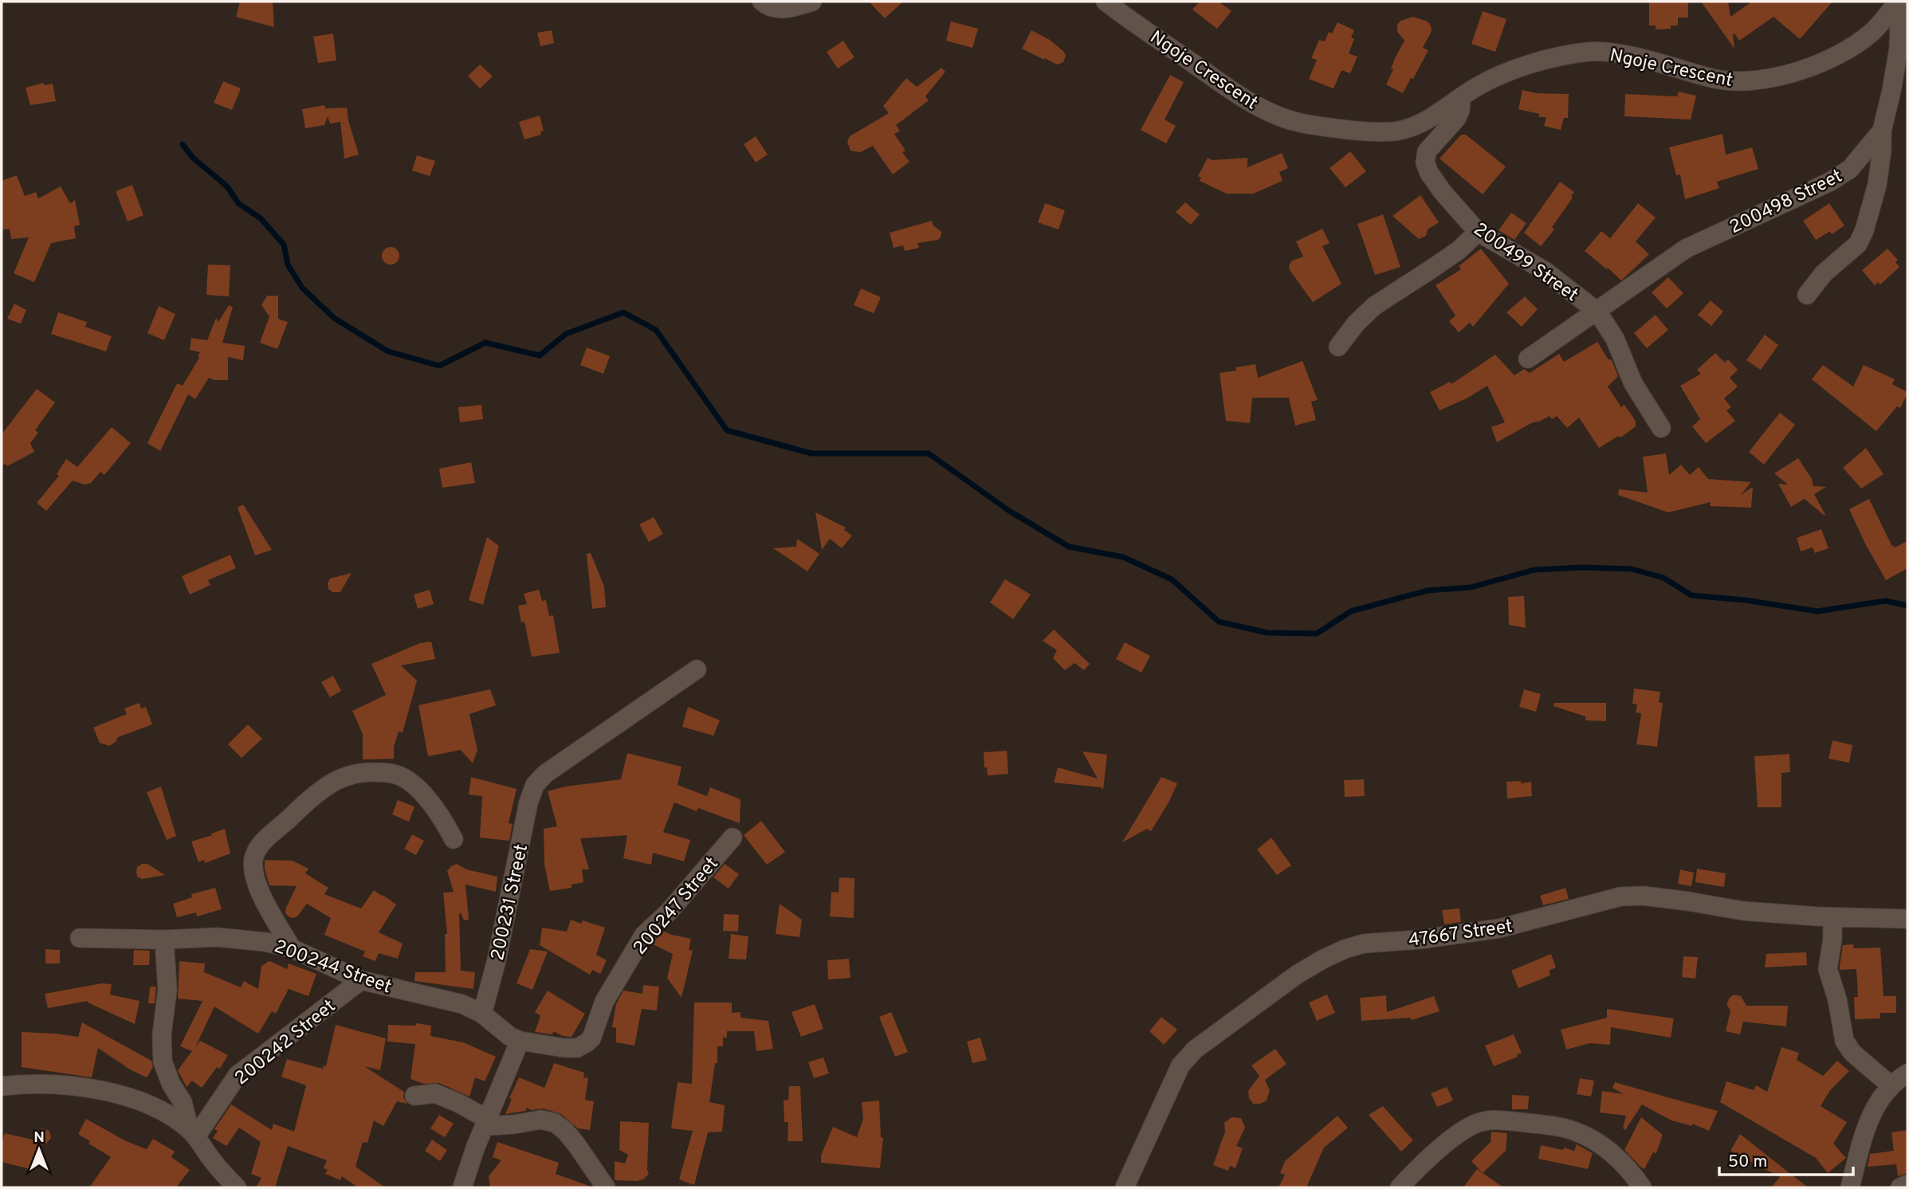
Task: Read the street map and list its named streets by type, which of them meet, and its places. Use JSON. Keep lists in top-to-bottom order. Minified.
{"streets":{"street":["Ngoje Crescent","200498 Street","200499 Street","200231 Street","200247 Street","47667 Street","200244 Street","200242 Street"]},"crossings":[["Ngoje Crescent","200498 Street"],["Ngoje Crescent","200499 Street"],["200498 Street","200499 Street"],["200231 Street","200244 Street"],["200244 Street","200242 Street"]],"scale_bar":"50 m","north":"top"}
